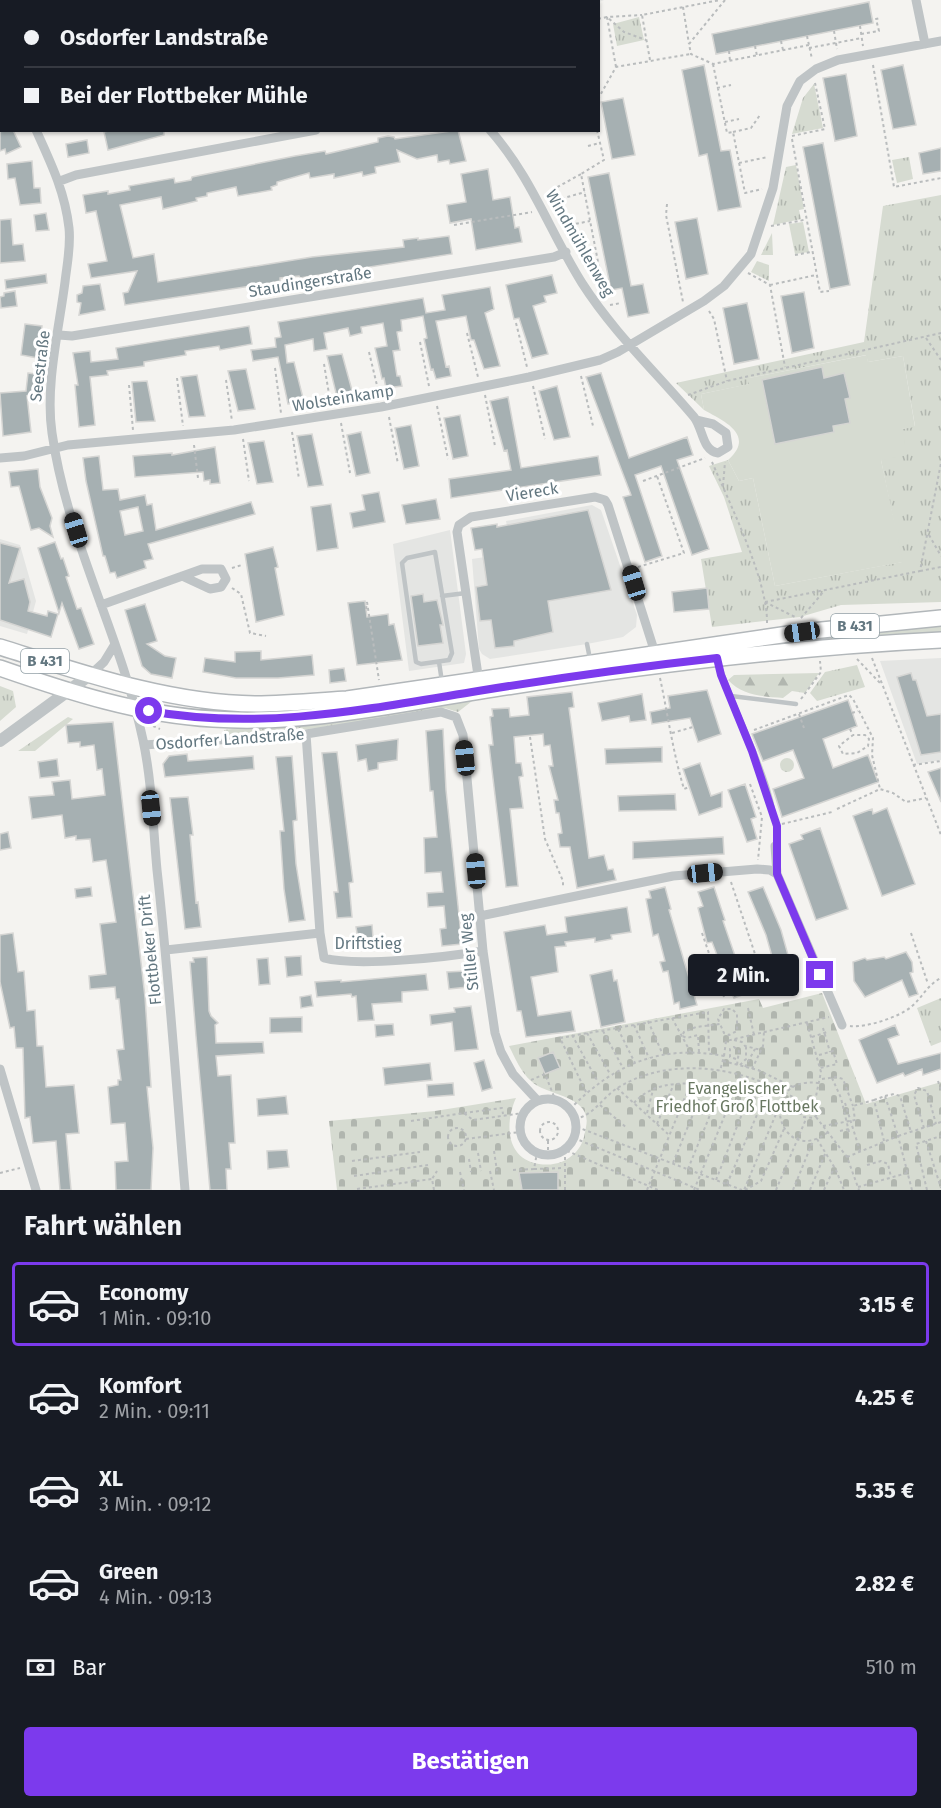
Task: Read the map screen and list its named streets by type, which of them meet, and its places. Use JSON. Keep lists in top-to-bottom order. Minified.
{"streets":{"main road":["B 431","Osdorfer Landstraße"],"street":["Windmühlenweg","Staudingerstraße","Seestraße","Wolsteinkamp","Viereck","Driftstieg","Flottbeker Drift","Stiller Weg"]},"crossings":[["Windmühlenweg","Staudingerstraße"],["Windmühlenweg","Wolsteinkamp"],["Staudingerstraße","Seestraße"],["Seestraße","Wolsteinkamp"],["Seestraße","Osdorfer Landstraße"],["Seestraße","Flottbeker Drift"],["Viereck","Osdorfer Landstraße"],["Osdorfer Landstraße","Flottbeker Drift"],["Osdorfer Landstraße","Stiller Weg"],["Driftstieg","Flottbeker Drift"],["Driftstieg","Stiller Weg"]],"parks":["Evangelischer Friedhof Groß Flottbek"],"page":{"banner":["Osdorfer Landstraße","Bei der Flottbeker Mühle"],"bubble":"2 Min.","heading":"Fahrt wählen","list":[{"name":"Economy","note":"1 Min. · 09:10","value":"3.15 €"},{"name":"Komfort","note":"2 Min. · 09:11","value":"4.25 €"},{"name":"XL","note":"3 Min. · 09:12","value":"5.35 €"},{"name":"Green","note":"4 Min. · 09:13","value":"2.82 €"}],"pay":["Bar","510 m"],"buttons":"Bestätigen"}}
